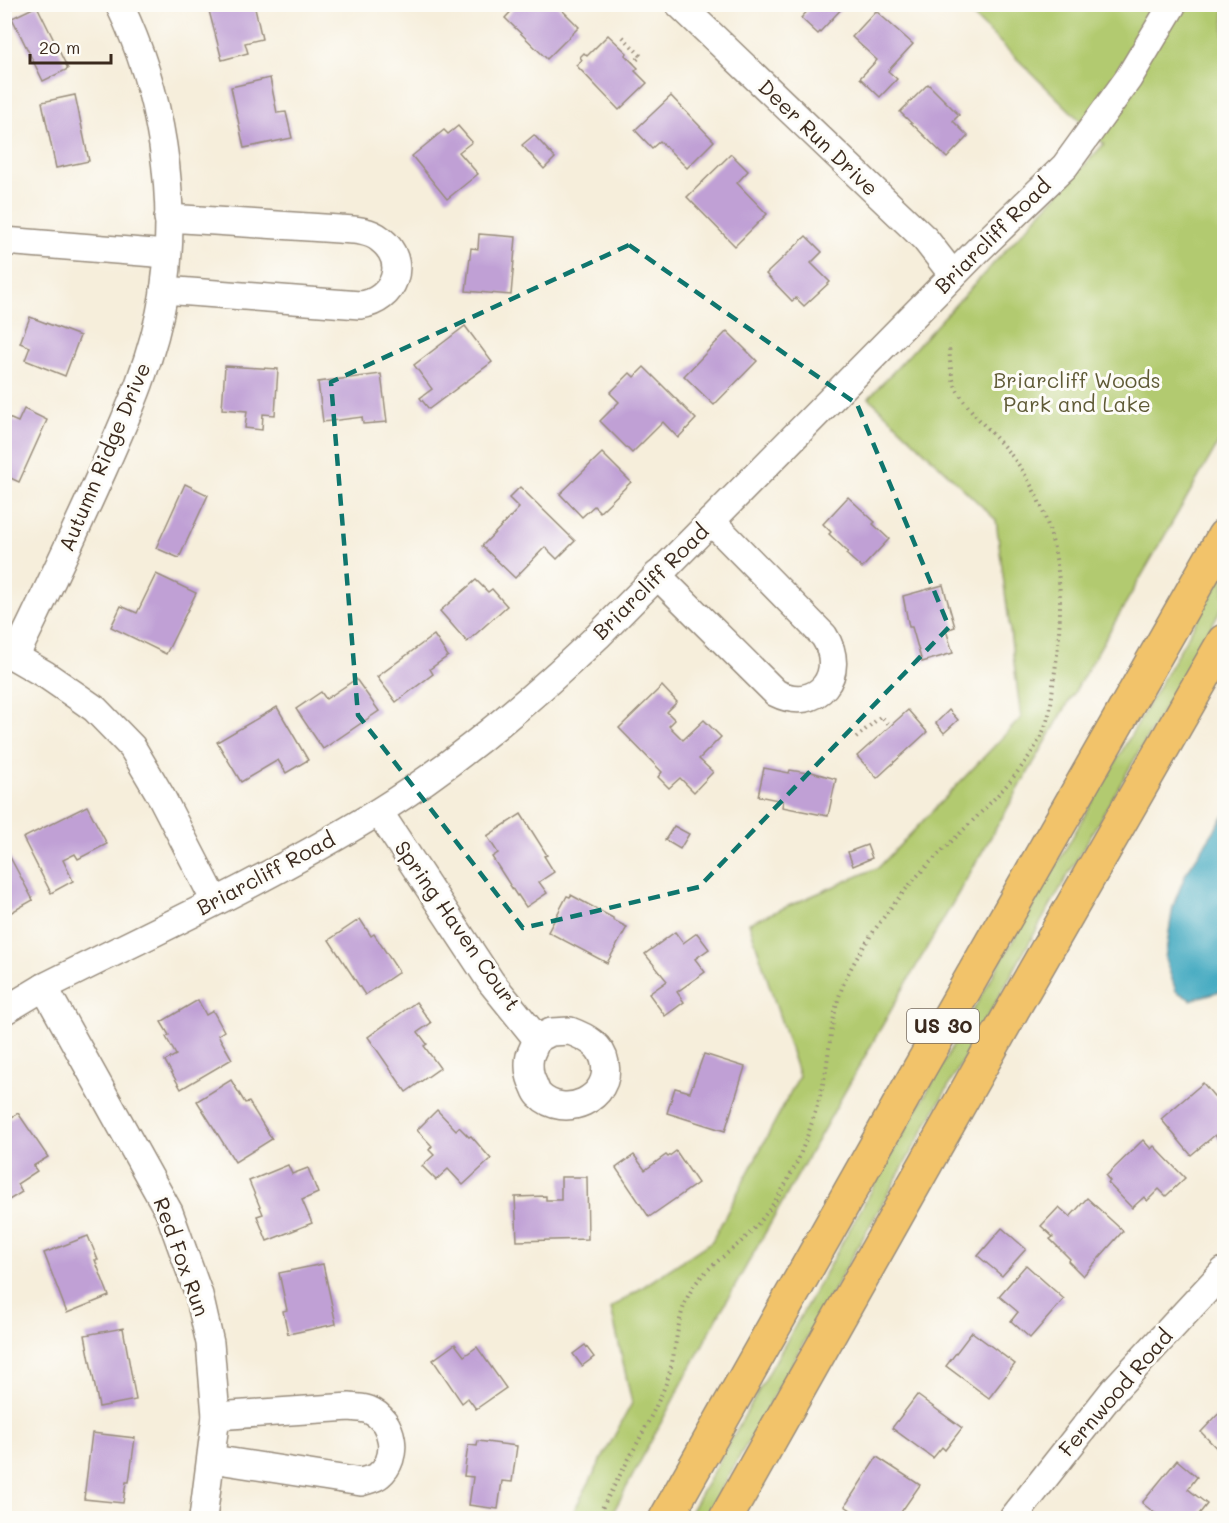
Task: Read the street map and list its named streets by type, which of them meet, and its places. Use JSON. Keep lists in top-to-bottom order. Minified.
{"streets":{"main road":["US 30"],"street":["Deer Run Drive","Briarcliff Road","Autumn Ridge Drive","Spring Haven Court","Red Fox Run","Fernwood Road"]},"crossings":[["Deer Run Drive","Briarcliff Road"],["Briarcliff Road","Spring Haven Court"],["Briarcliff Road","Red Fox Run"]],"parks":["Briarcliff Woods Park and Lake"],"scale_bar":"20 m"}
